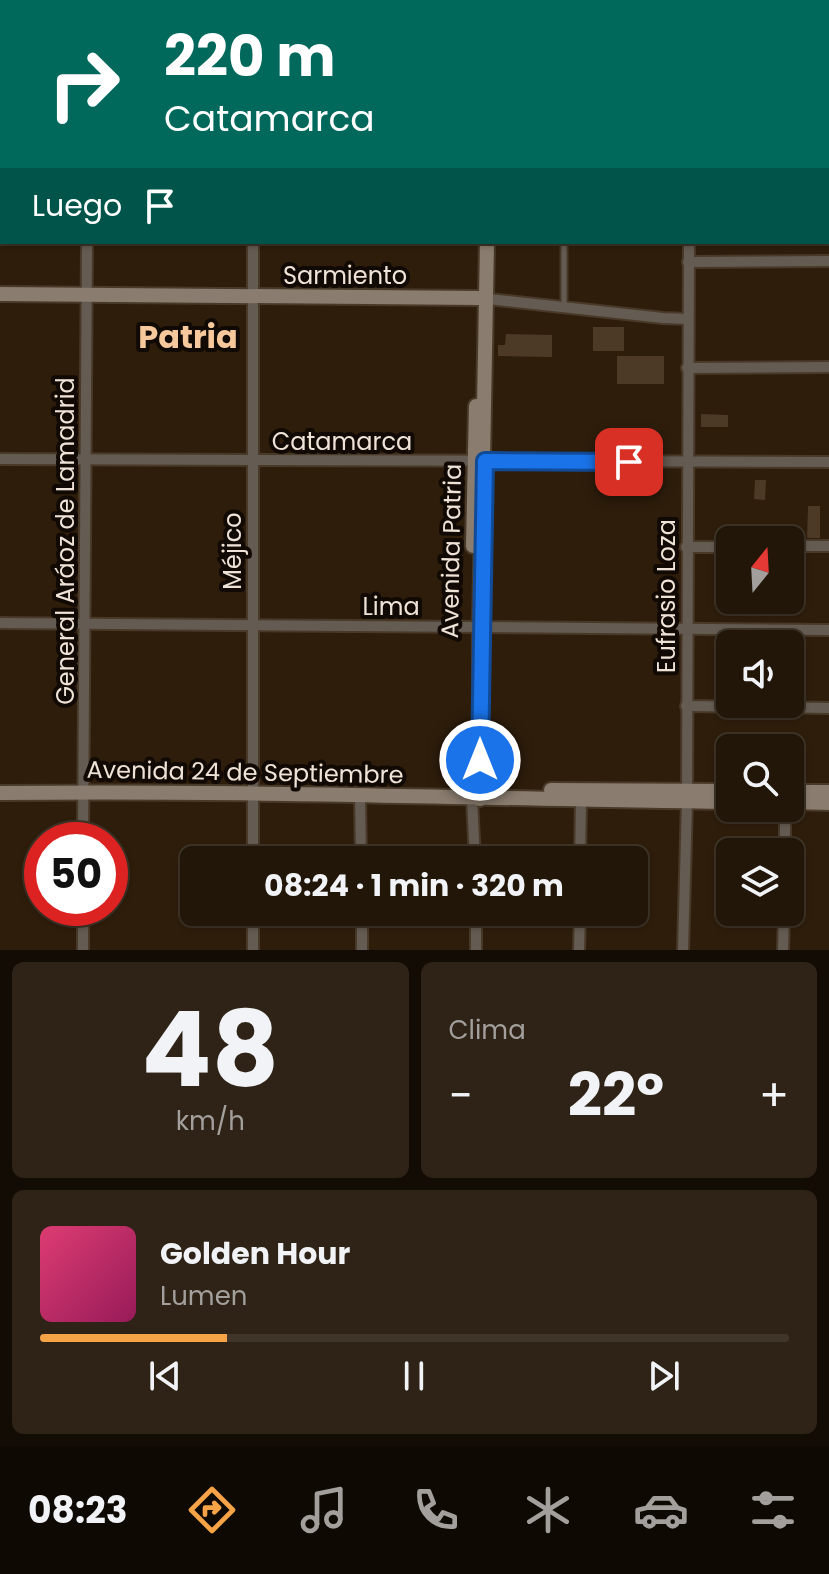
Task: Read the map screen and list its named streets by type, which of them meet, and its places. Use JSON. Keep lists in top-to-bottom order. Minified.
{"streets":{"main road":["Sarmiento","Avenida Patria","Avenida 24 de Septiembre"],"street":["Catamarca","General Aráoz de Lamadrid","Méjico","Eufrasio Loza","Lima"]},"crossings":[["Sarmiento","General Aráoz de Lamadrid"],["Sarmiento","Méjico"],["Sarmiento","Avenida Patria"],["Sarmiento","Eufrasio Loza"],["Catamarca","General Aráoz de Lamadrid"],["Catamarca","Méjico"],["Catamarca","Avenida Patria"],["Catamarca","Eufrasio Loza"],["General Aráoz de Lamadrid","Lima"],["General Aráoz de Lamadrid","Avenida 24 de Septiembre"],["Méjico","Lima"],["Méjico","Avenida 24 de Septiembre"],["Avenida Patria","Lima"],["Avenida Patria","Avenida 24 de Septiembre"],["Eufrasio Loza","Lima"],["Eufrasio Loza","Avenida 24 de Septiembre"]],"districts":["Patria"],"north":"top","page":{"turn":["220 m","Catamarca"],"then":"Luego","limit":"50","trip":"08:24 · 1 min · 320 m","tile":[["48","km/h"],"Clima"],"heat":["−","22°","+"],"song":["Golden Hour","Lumen"],"tabs":"08:23"}}
